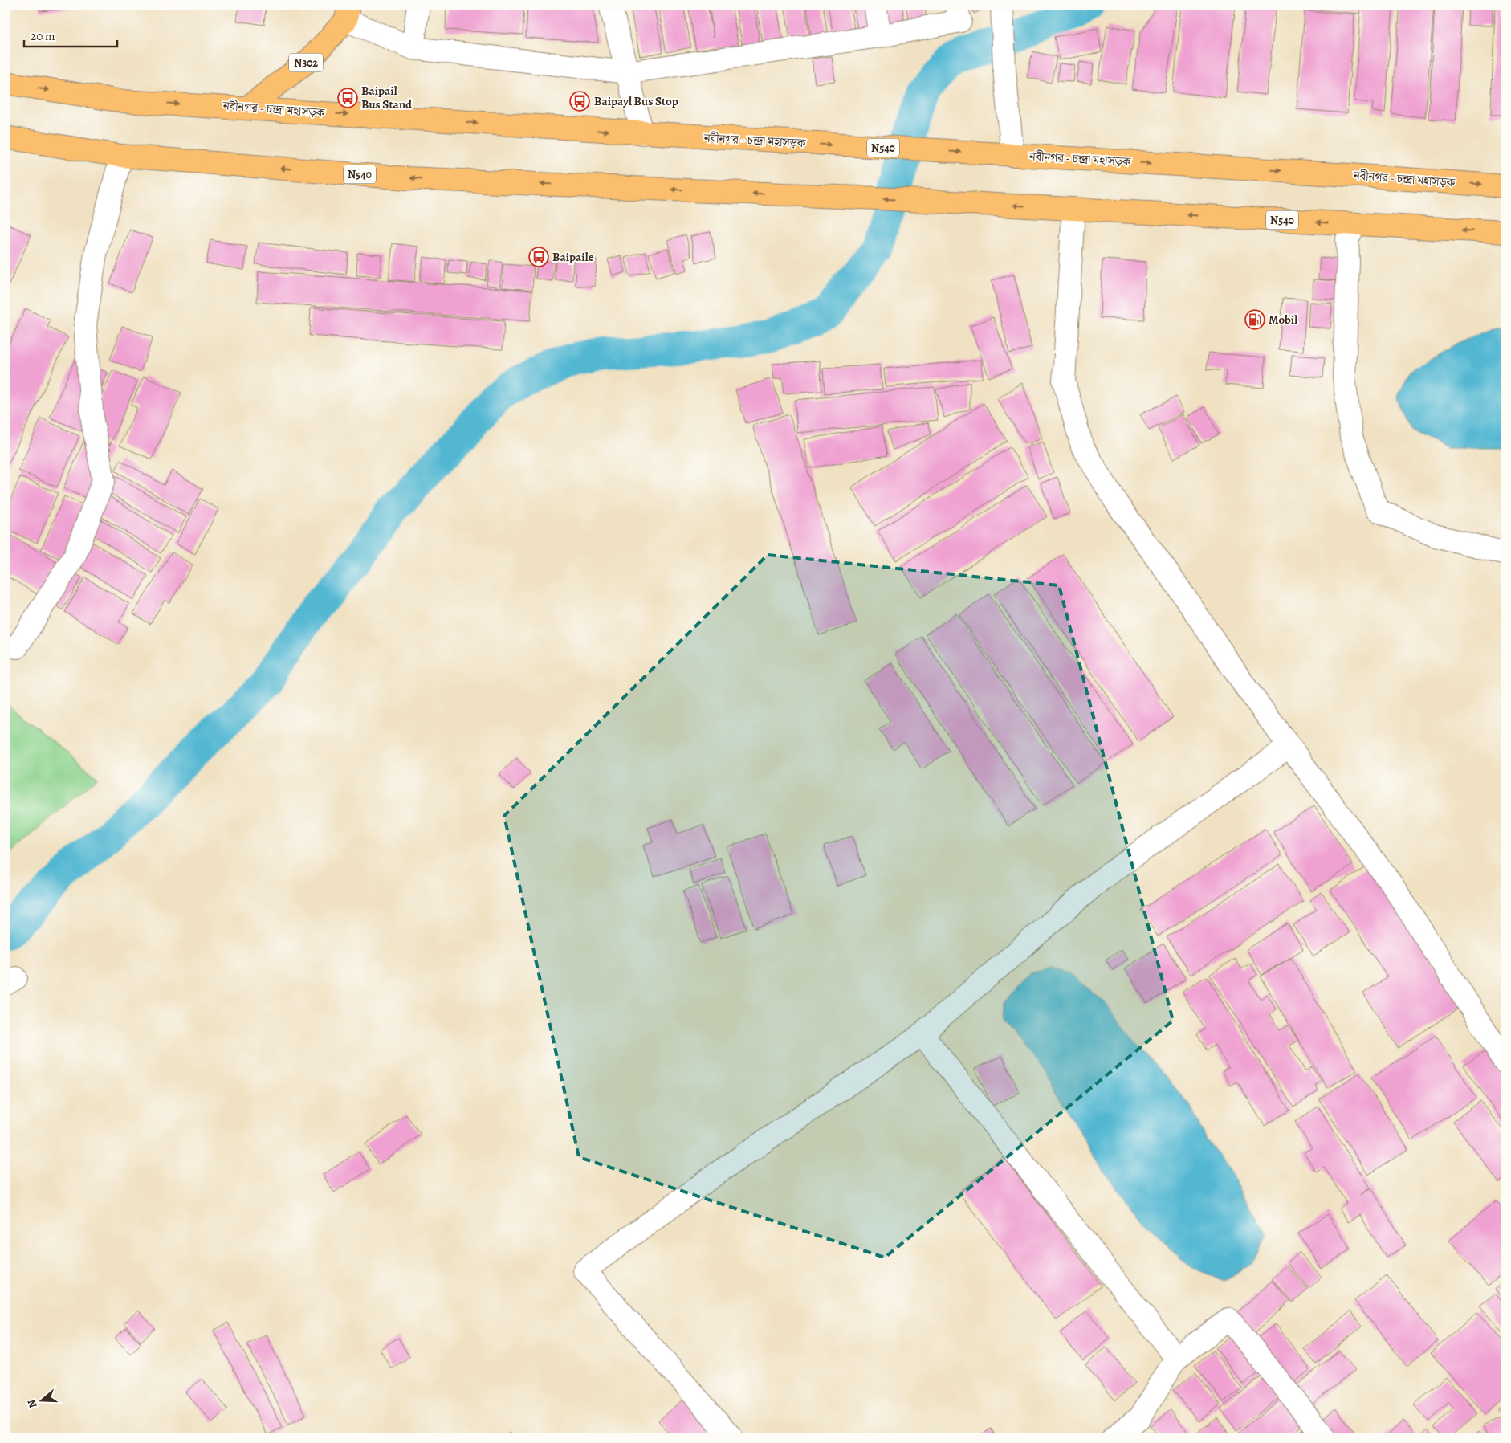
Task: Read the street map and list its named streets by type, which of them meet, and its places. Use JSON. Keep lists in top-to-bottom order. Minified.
{"streets":{"highway":["N302","নবীনগর - চন্দ্রা মহাসড়ক","N540"]},"crossings":[["N302","নবীনগর - চন্দ্রা মহাসড়ক"]],"places":{"bus stop":["Baipail Bus Stand","Baipayl Bus Stop","Baipaile"],"fuel station":["Mobil"]},"scale_bar":"20 m","north":"left"}
